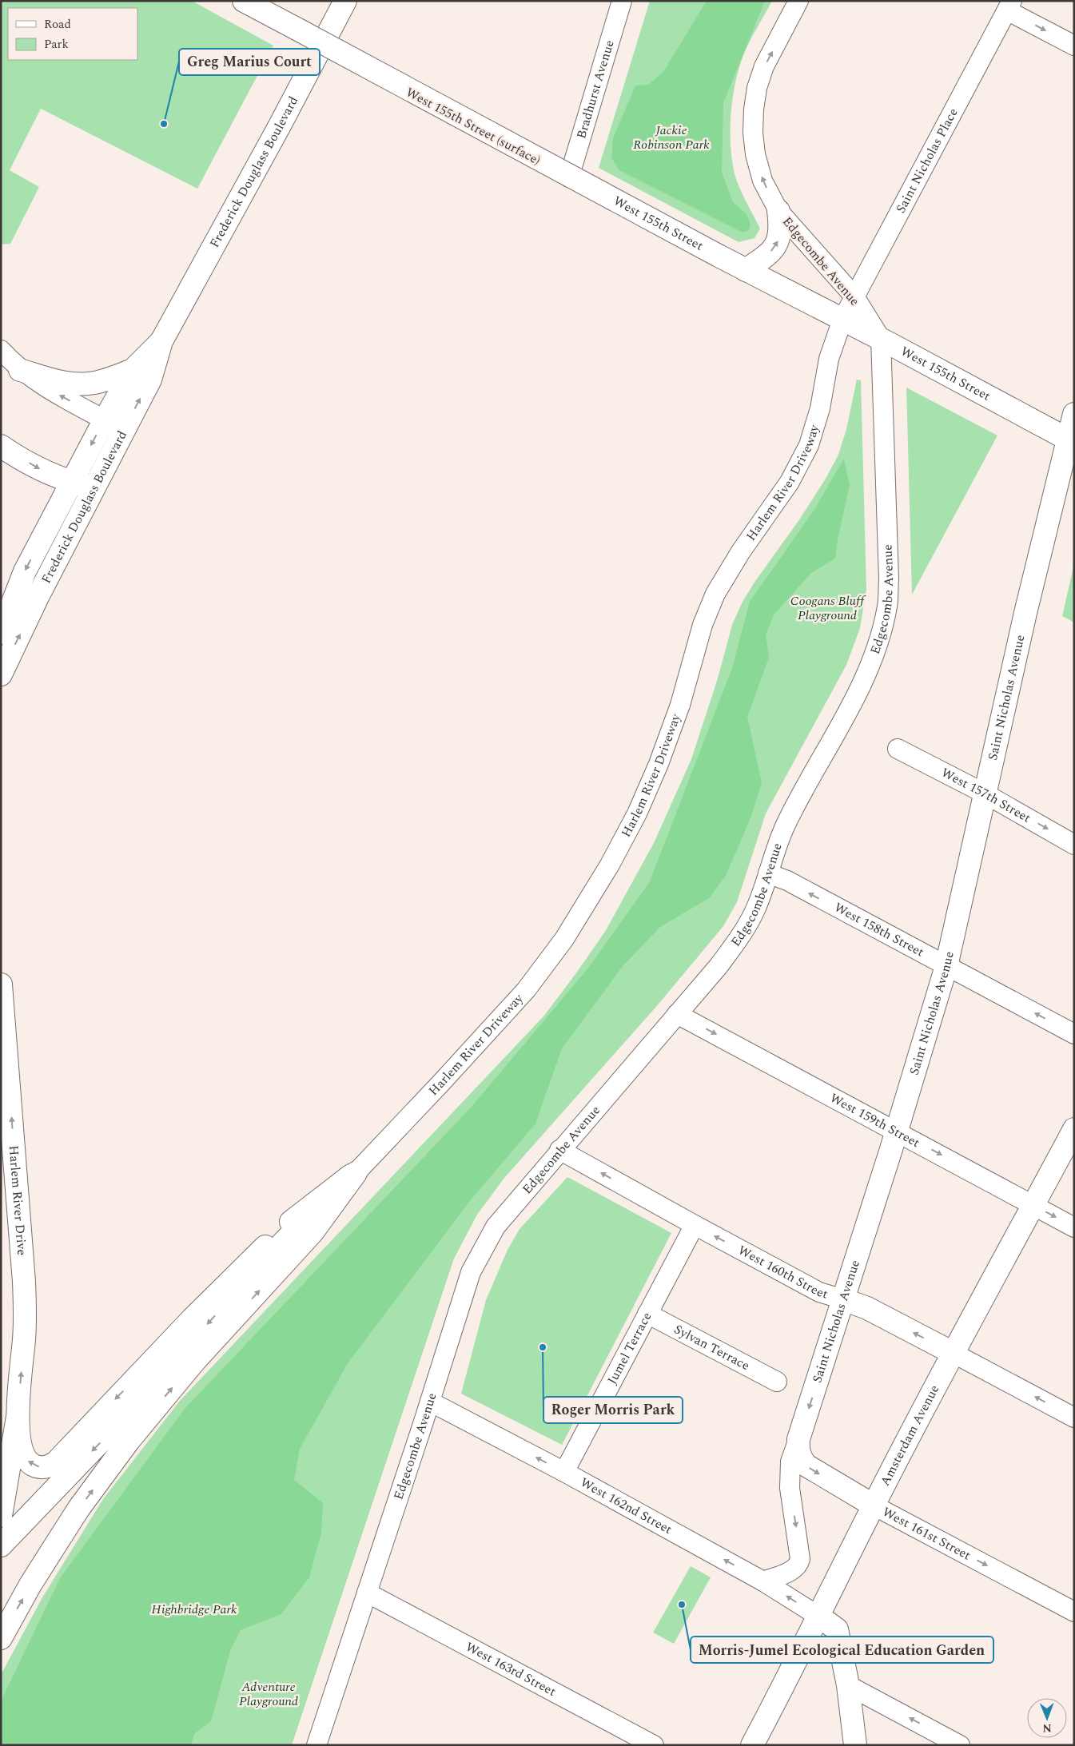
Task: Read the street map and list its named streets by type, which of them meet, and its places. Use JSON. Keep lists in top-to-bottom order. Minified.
{"streets":{"main road":["Frederick Douglass Boulevard","West 155th Street","Saint Nicholas Avenue","Harlem River Drive","West 160th Street","Amsterdam Avenue","West 161st Street"],"street":["Bradhurst Avenue","West 155th Street (surface)","Saint Nicholas Place","Edgecombe Avenue","Harlem River Driveway","West 157th Street","West 158th Street","West 159th Street","Sylvan Terrace","Jumel Terrace","West 162nd Street","West 163rd Street"]},"crossings":[["Bradhurst Avenue","West 155th Street (surface)"],["West 155th Street (surface)","Frederick Douglass Boulevard"],["West 155th Street (surface)","West 155th Street"],["Saint Nicholas Place","West 155th Street"],["Saint Nicholas Place","Edgecombe Avenue"],["Saint Nicholas Place","Harlem River Driveway"],["West 155th Street","Edgecombe Avenue"],["West 155th Street","Harlem River Driveway"],["West 155th Street","Saint Nicholas Avenue"],["Edgecombe Avenue","West 158th Street"],["Edgecombe Avenue","West 159th Street"],["Edgecombe Avenue","West 160th Street"],["Edgecombe Avenue","West 162nd Street"],["Edgecombe Avenue","West 163rd Street"],["Saint Nicholas Avenue","West 157th Street"],["Saint Nicholas Avenue","West 158th Street"],["Saint Nicholas Avenue","West 159th Street"],["Saint Nicholas Avenue","West 160th Street"],["Saint Nicholas Avenue","West 162nd Street"],["Saint Nicholas Avenue","West 161st Street"],["West 159th Street","Amsterdam Avenue"],["West 160th Street","Jumel Terrace"],["West 160th Street","Amsterdam Avenue"],["Sylvan Terrace","Jumel Terrace"],["Jumel Terrace","West 162nd Street"],["Amsterdam Avenue","West 162nd Street"],["Amsterdam Avenue","West 161st Street"]],"one_way":["West 157th Street","West 158th Street","West 159th Street","Harlem River Drive","West 160th Street","West 162nd Street","West 161st Street"],"parks":["Jackie Robinson Park","Coogans Bluff Playground","Highbridge Park","Adventure Playground"],"places":["Greg Marius Court","Roger Morris Park","Morris-Jumel Ecological Education Garden"],"legend":["Road","Park"],"north":"bottom"}
